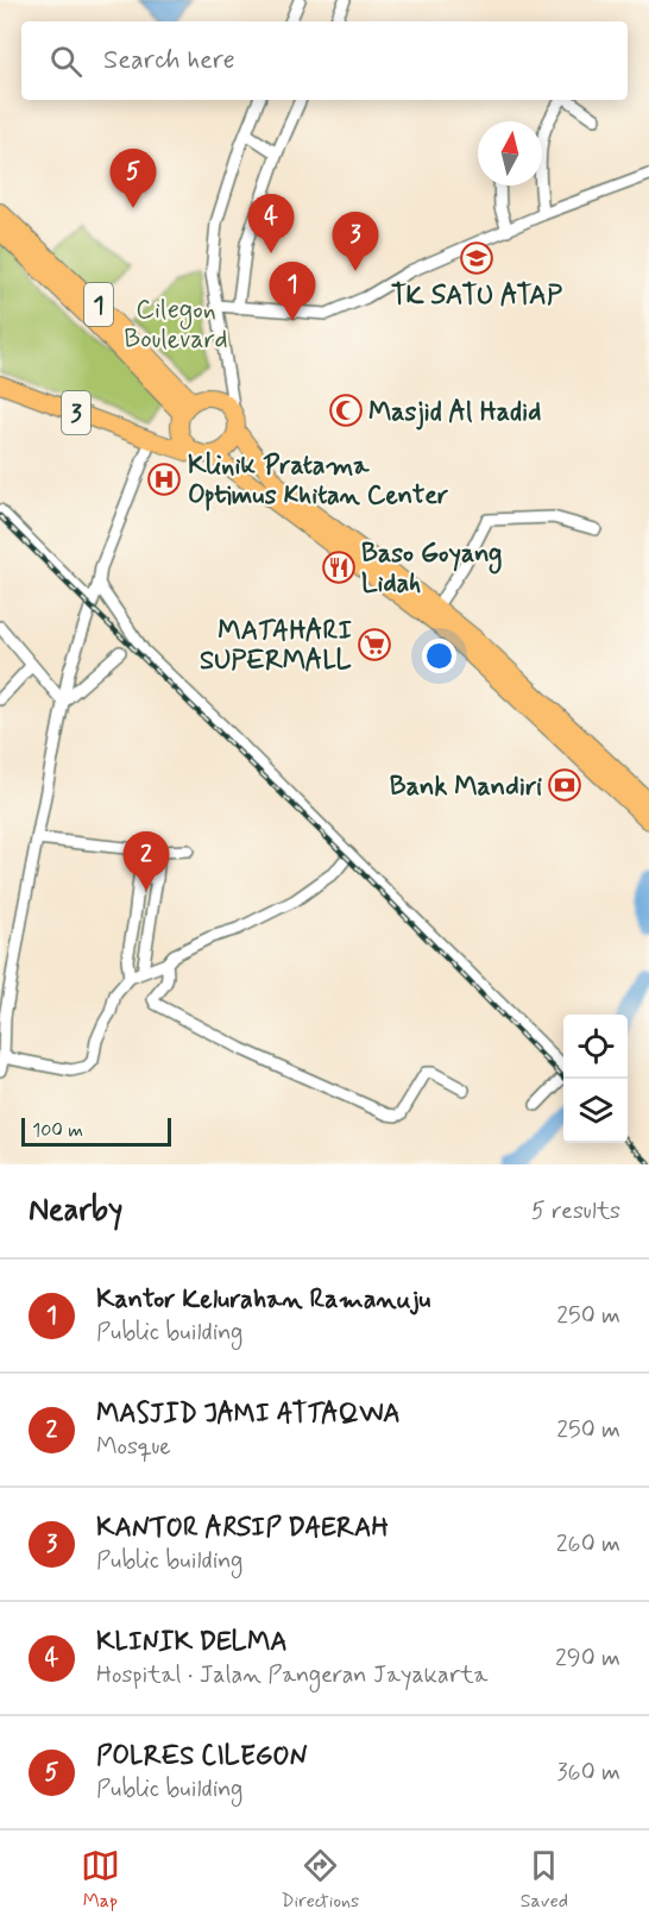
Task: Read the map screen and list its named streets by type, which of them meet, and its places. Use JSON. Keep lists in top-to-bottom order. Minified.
{"streets":{"highway":["1","3"]},"crossings":[["1","3"]],"parks":["Cilegon Boulevard"],"places":{"school or university":["TK SATU ATAP"],"mosque":["Masjid Al Hadid"],"hospital":["Klinik Pratama Optimus Khitan Center"],"restaurant":["Baso Goyang Lidah"],"supermarket":["MATAHARI SUPERMALL"],"bank":["Bank Mandiri"]},"scale_bar":"100 m","north":"top","page":{"search":"Search here","pins":["5","4","3","1","2"],"scale":"100 m","heading":["Nearby","5 results"],"list":[{"mark":"1","name":"Kantor Kelurahan Ramanuju","note":"Public building","value":"250 m"},{"mark":"2","name":"MASJID JAMI ATTAQWA","note":"Mosque","value":"250 m"},{"mark":"3","name":"KANTOR ARSIP DAERAH","note":"Public building","value":"260 m"},{"mark":"4","name":"KLINIK DELMA","note":"Hospital · Jalan Pangeran Jayakarta","value":"290 m"},{"mark":"5","name":"POLRES CILEGON","note":"Public building","value":"360 m"}],"nav":["Map","Directions","Saved"]}}
